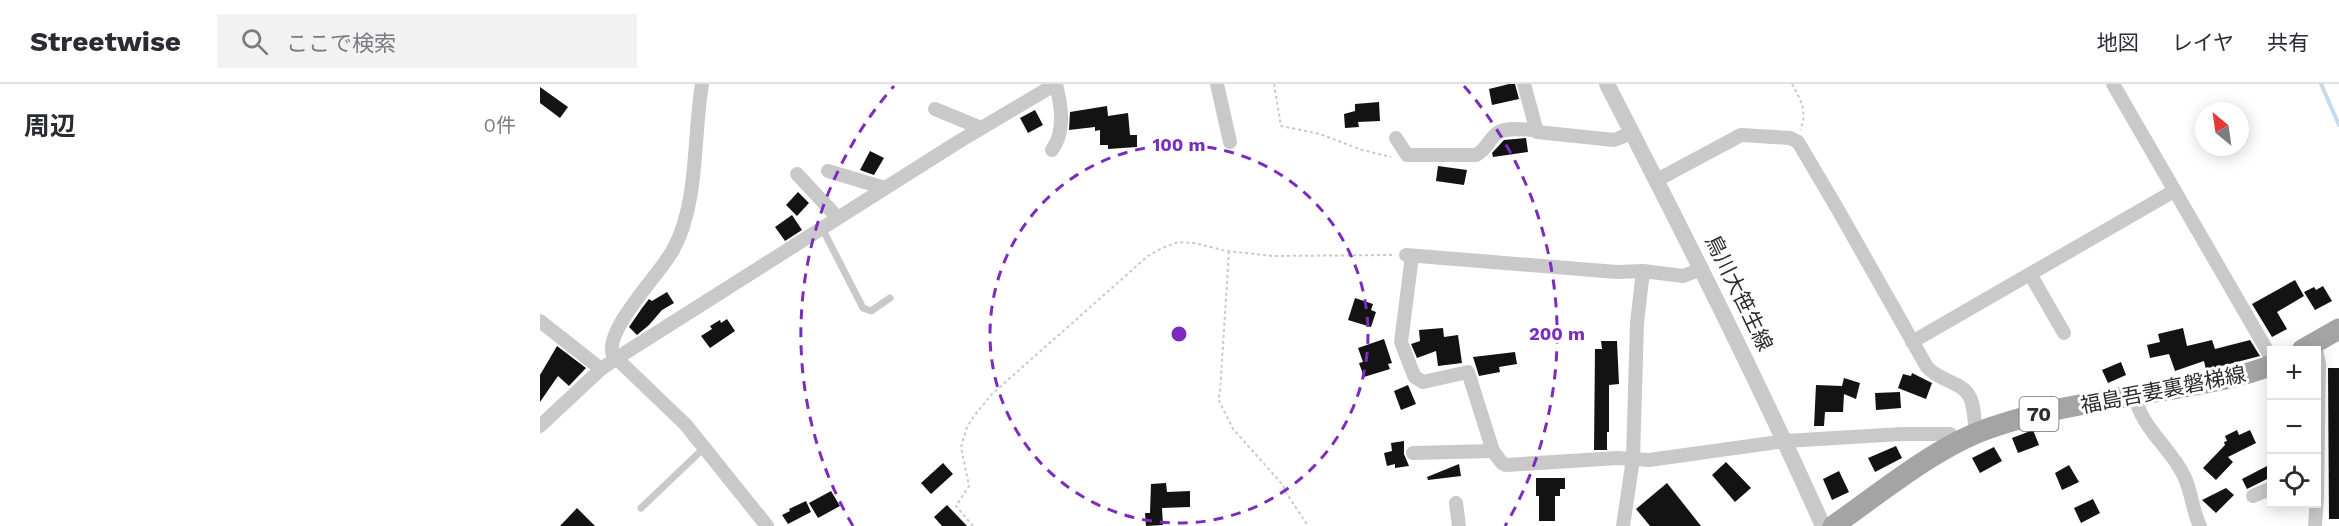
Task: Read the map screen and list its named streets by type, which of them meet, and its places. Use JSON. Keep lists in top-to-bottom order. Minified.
{"streets":{"main road":["福島吾妻裏磐梯線","70"],"street":["鳥川大笹生線"]},"north":"top left","page":{"header":"Streetwise","search":"ここで検索","nav":["地図","レイヤ","共有"],"heading":["周辺","0件"],"map_buttons":["+","−"]},"rings":["100 m","200 m"]}
